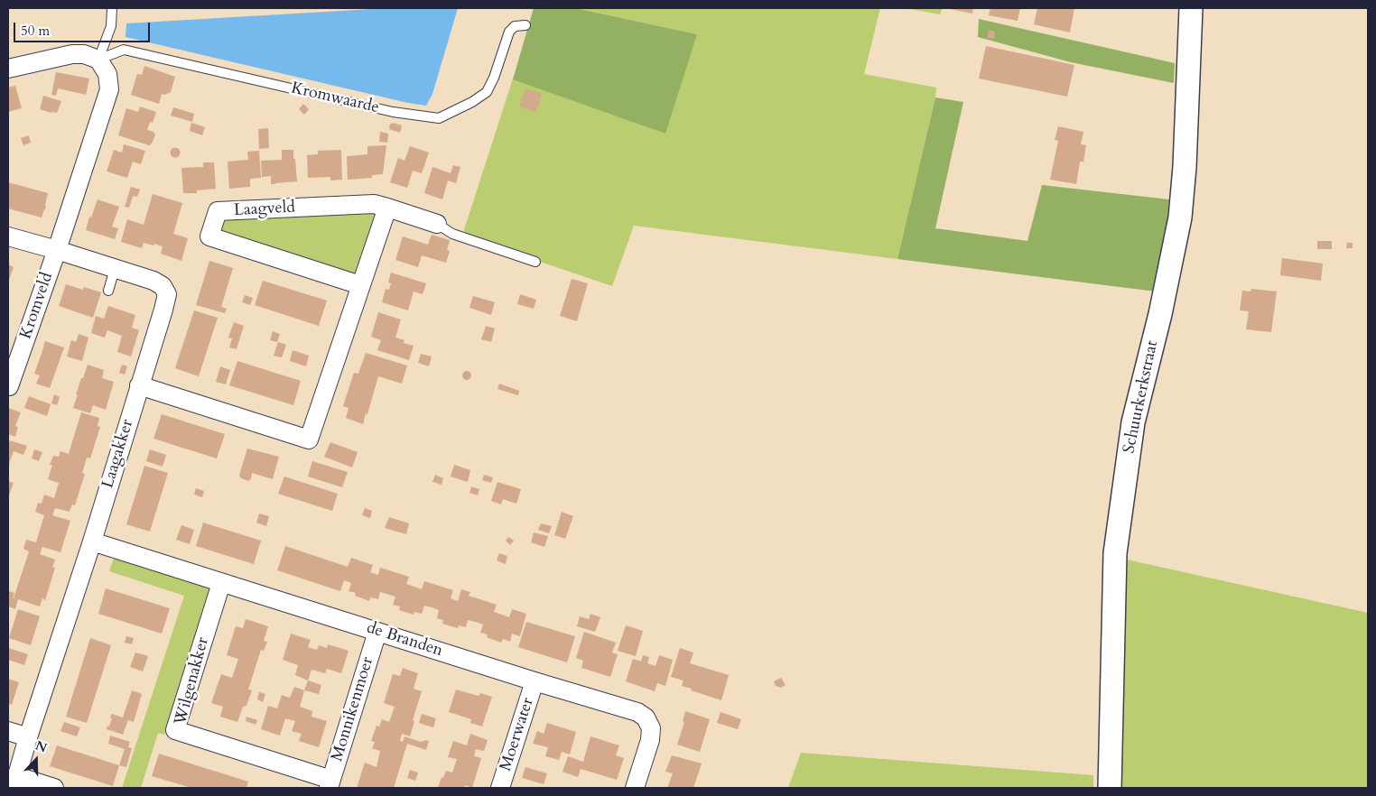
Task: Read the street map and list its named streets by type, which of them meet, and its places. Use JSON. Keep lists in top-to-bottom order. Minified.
{"streets":{"street":["Laagveld","Kromveld","Schuurkerkstraat","Laagakker","de Branden","Wilgenakker","Monnikenmoer","Moerwater"],"lane":["Kromwaarde"]},"crossings":[["Kromveld","Laagakker"],["Laagakker","de Branden"],["de Branden","Wilgenakker"],["de Branden","Monnikenmoer"],["de Branden","Moerwater"],["Wilgenakker","Monnikenmoer"]],"scale_bar":"50 m","north":"top"}
